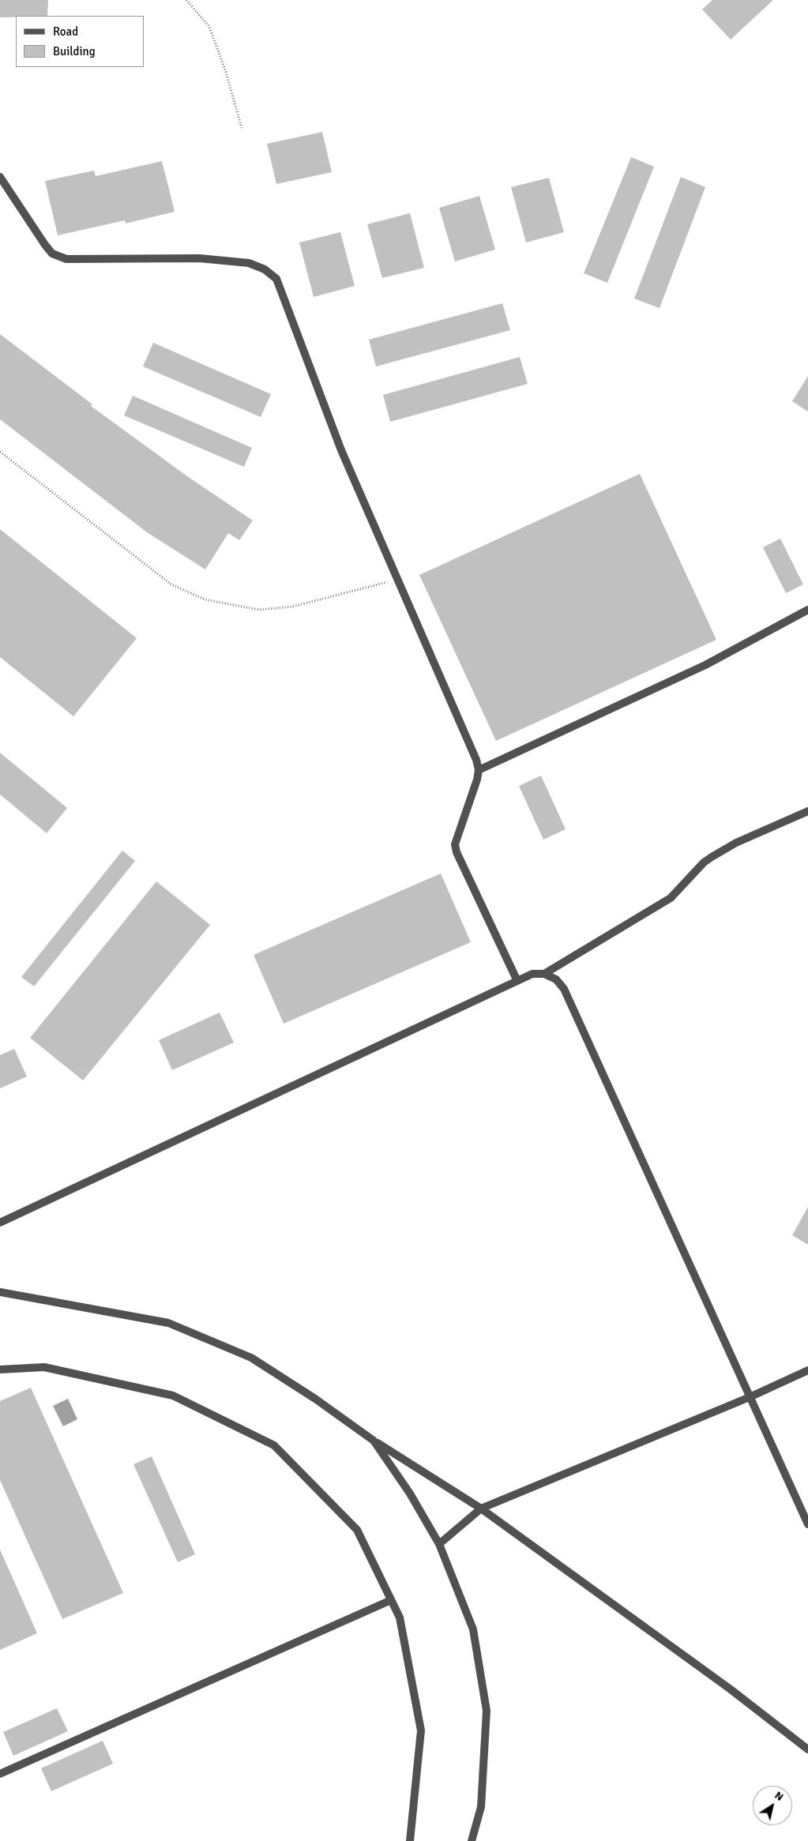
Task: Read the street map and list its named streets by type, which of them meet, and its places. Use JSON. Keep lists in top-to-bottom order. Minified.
{"legend":["Road","Building"],"north":"top right"}
